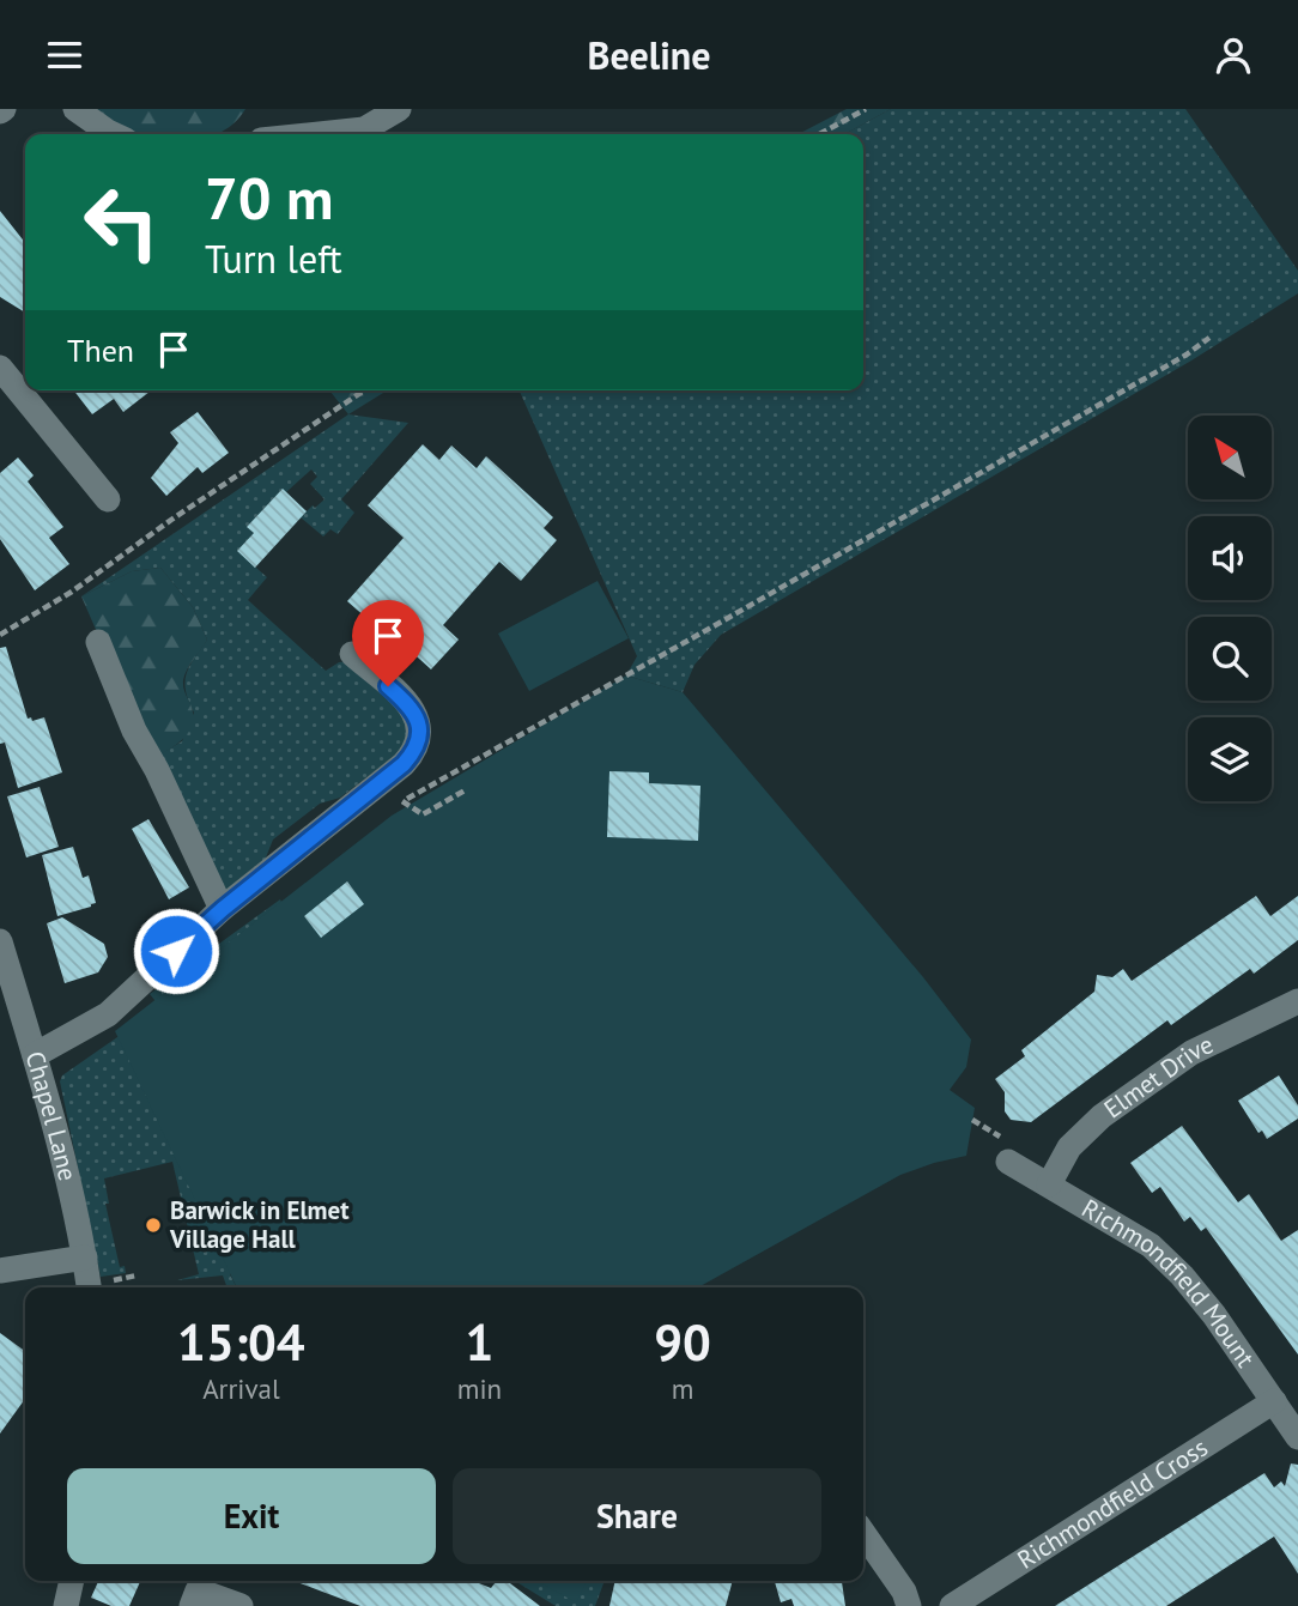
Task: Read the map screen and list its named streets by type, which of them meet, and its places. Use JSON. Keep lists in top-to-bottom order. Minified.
{"streets":{"street":["Elmet Drive","Chapel Lane","Richmondfield Mount","Richmondfield Cross"]},"crossings":[["Elmet Drive","Richmondfield Mount"],["Richmondfield Mount","Richmondfield Cross"]],"places":["Barwick in Elmet Village Hall"],"north":"top left","page":{"header":"Beeline","turn":["70 m","Turn left"],"then":"Then","eta":["15:04","Arrival","1","min","90","m"],"buttons":["Exit","Share"]}}
